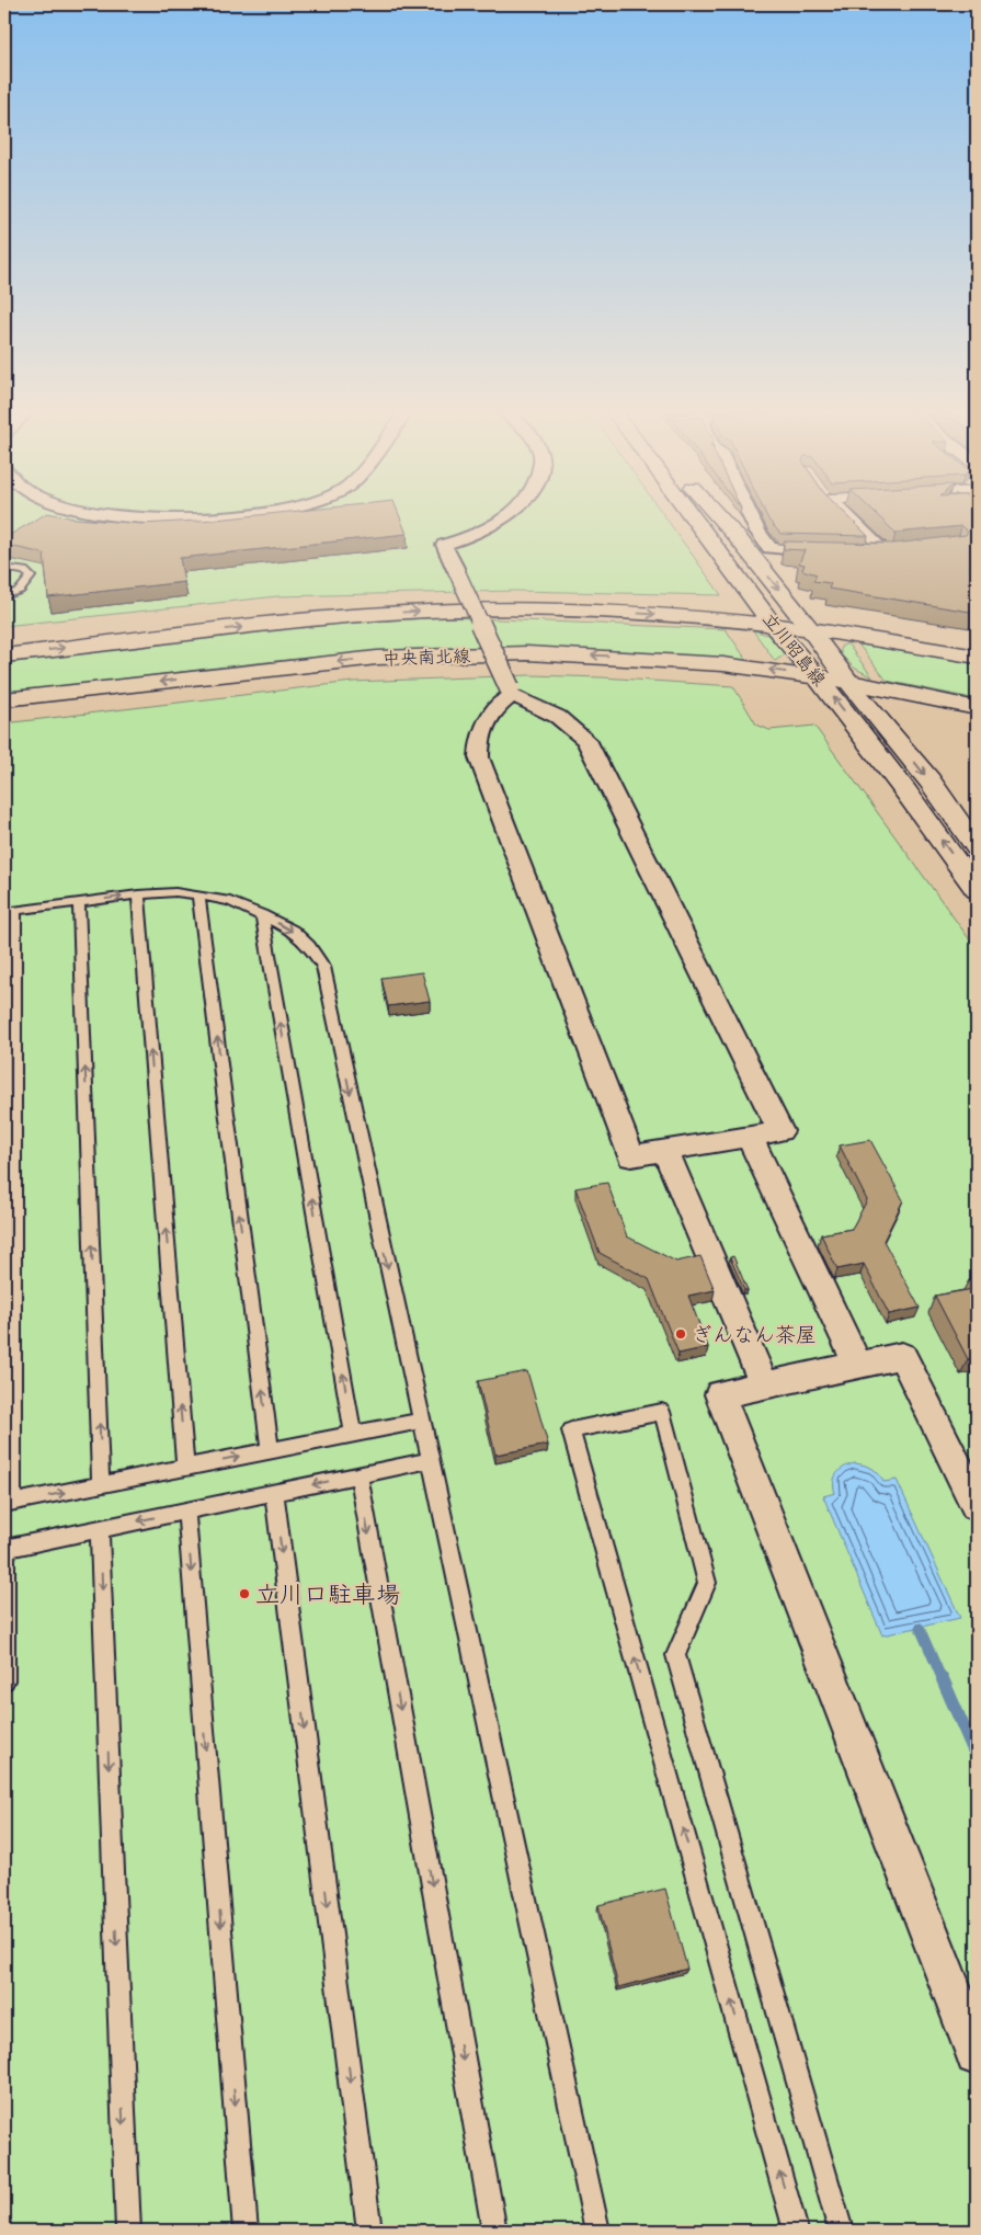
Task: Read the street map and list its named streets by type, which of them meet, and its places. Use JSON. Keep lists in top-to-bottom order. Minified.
{"streets":{"main road":["立川昭島線","中央南北線"]},"crossings":[["立川昭島線","中央南北線"]],"places":["ぎんなん茶屋","立川口駐車場"]}
